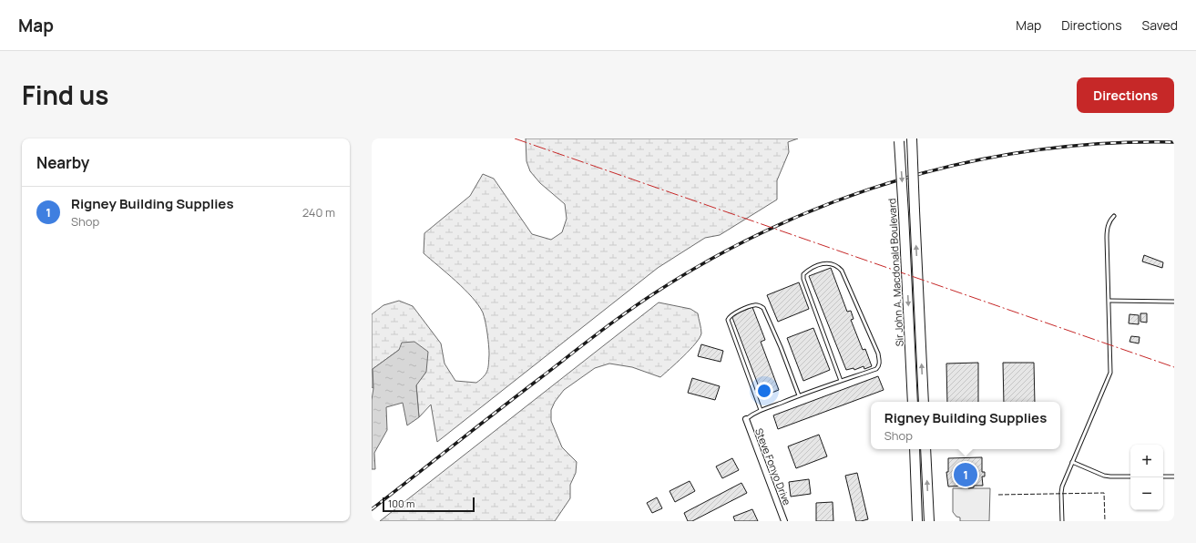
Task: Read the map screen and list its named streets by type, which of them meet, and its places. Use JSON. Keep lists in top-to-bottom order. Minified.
{"streets":{"main road":["Sir John A. Macdonald Boulevard"],"street":["Steve Fonyo Drive"]},"scale_bar":"100 m","page":{"header":"Map","nav":["Map","Directions","Saved"],"title":"Find us","buttons":"Directions","heading":"Nearby","list":[{"mark":"1","name":"Rigney Building Supplies","note":"Shop","value":"240 m"}],"popup":["Rigney Building Supplies","Shop"],"map_buttons":["+","−"],"pins":"1","scale":"100 m"}}
